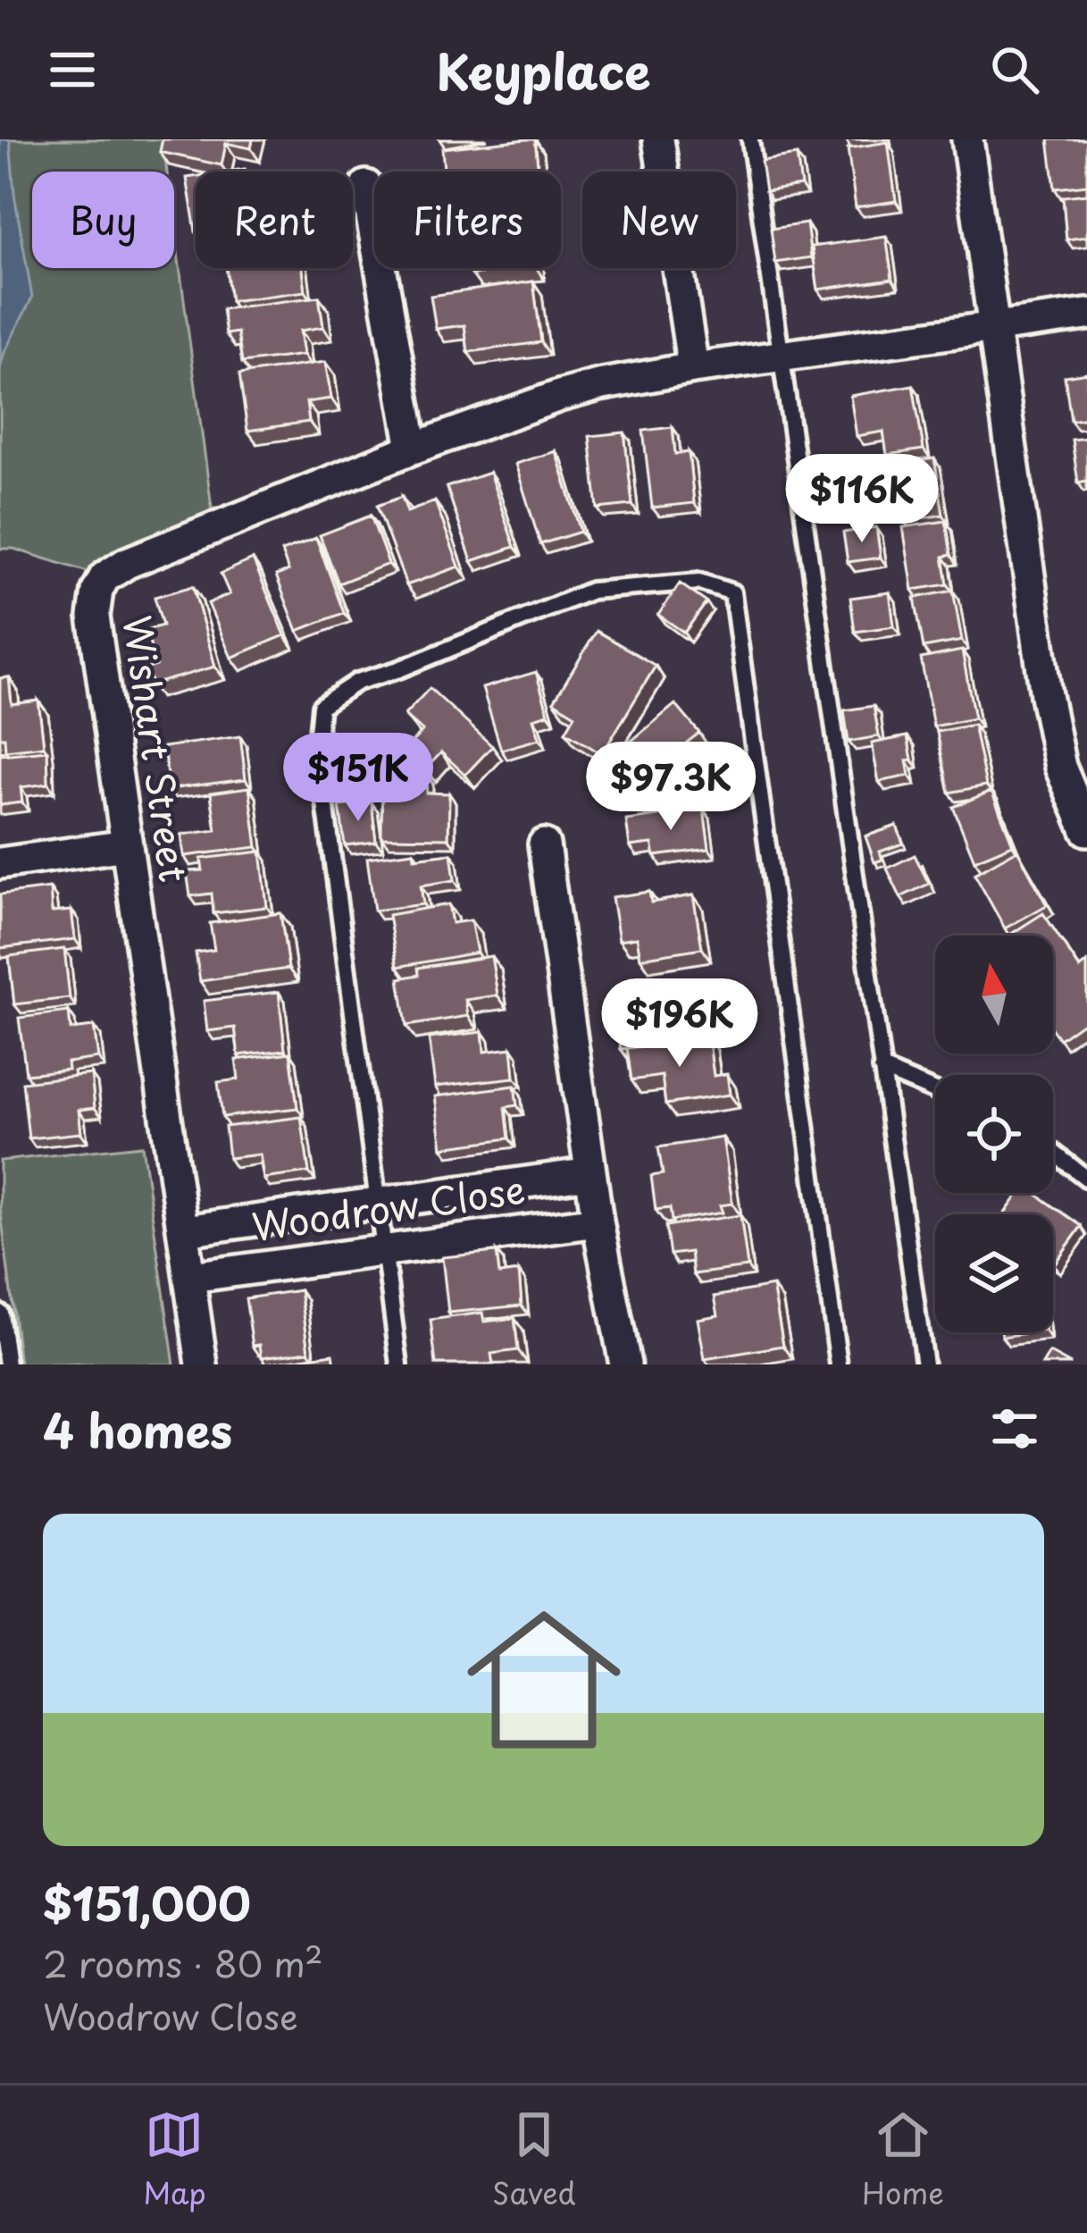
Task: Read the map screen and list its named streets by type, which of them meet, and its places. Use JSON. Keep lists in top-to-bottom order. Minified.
{"streets":{"street":["Wishart Street","Woodrow Close"]},"crossings":[["Wishart Street","Woodrow Close"]],"north":"top","page":{"header":"Keyplace","chip":["Buy","Rent","Filters","New"],"price":["$116K","$151K","$97.3K","$196K"],"heading":"4 homes","list":[{"name":"$151,000","note":"2 rooms · 80 m² · Woodrow Close"}],"tabs":["Map","Saved","Home"]}}
